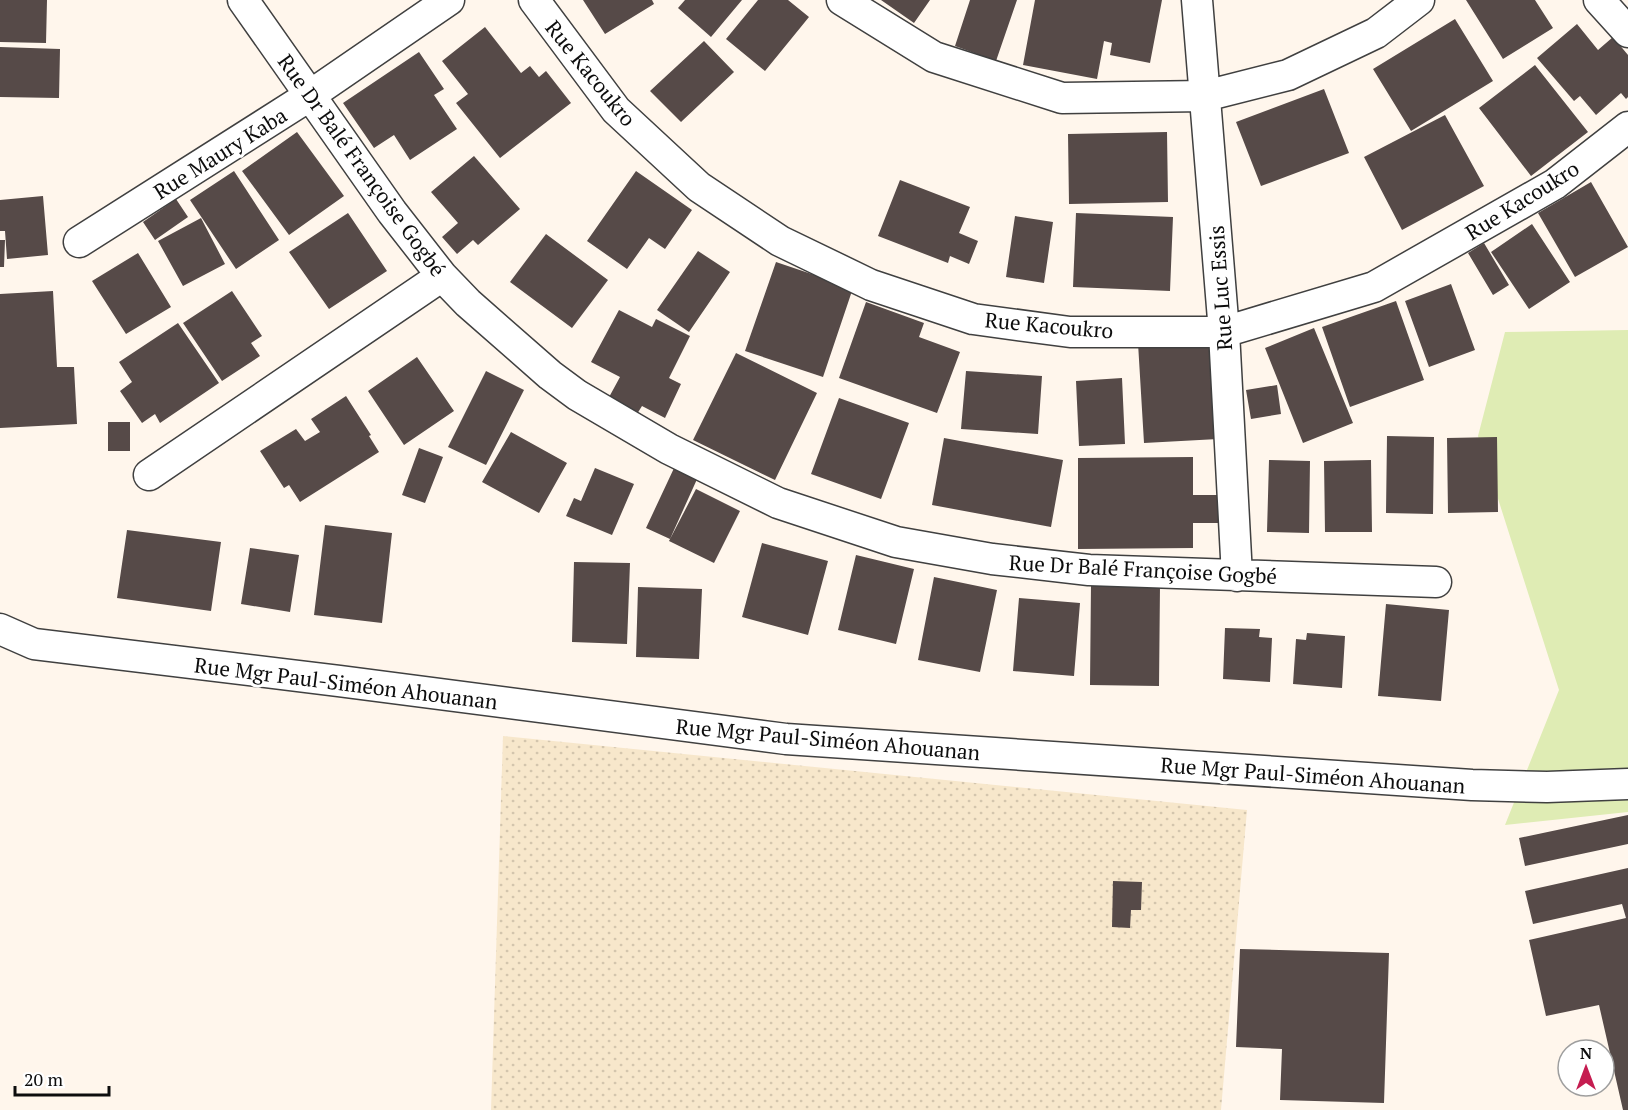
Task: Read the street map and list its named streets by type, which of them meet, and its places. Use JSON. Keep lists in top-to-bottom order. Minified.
{"streets":{"street":["Rue Kacoukro","Rue Maury Kaba","Rue Dr Balé Françoise Gogbé","Rue Luc Essis","Rue Mgr Paul-Siméon Ahouanan"]},"crossings":[["Rue Kacoukro","Rue Luc Essis"],["Rue Maury Kaba","Rue Dr Balé Françoise Gogbé"],["Rue Dr Balé Françoise Gogbé","Rue Luc Essis"]],"scale_bar":"20 m","north":"top"}
